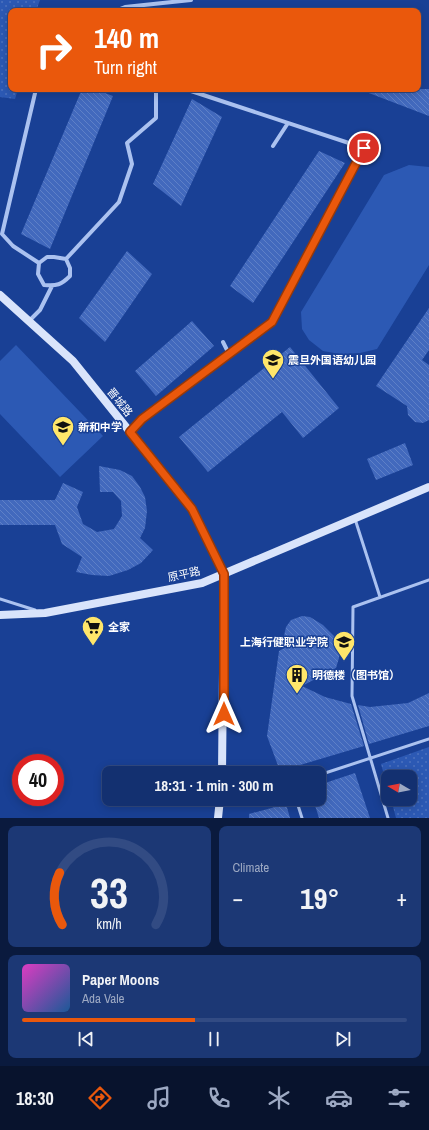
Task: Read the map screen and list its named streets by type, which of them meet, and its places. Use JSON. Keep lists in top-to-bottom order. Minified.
{"streets":{"street":["晋城路","原平路"]},"crossings":[["晋城路","原平路"]],"places":{"school or university":["震旦外国语幼儿园","新和中学","上海行健职业学院"],"supermarket":["全家"],"building":["明德楼（图书馆）"]},"north":"left","page":{"turn":["140 m","Turn right"],"limit":"40","trip":"18:31 · 1 min · 300 m","tile":"Climate","heat":["−","19°","+"],"song":["Paper Moons","Ada Vale"],"tabs":"18:30","gauge":["33","km/h"]}}
